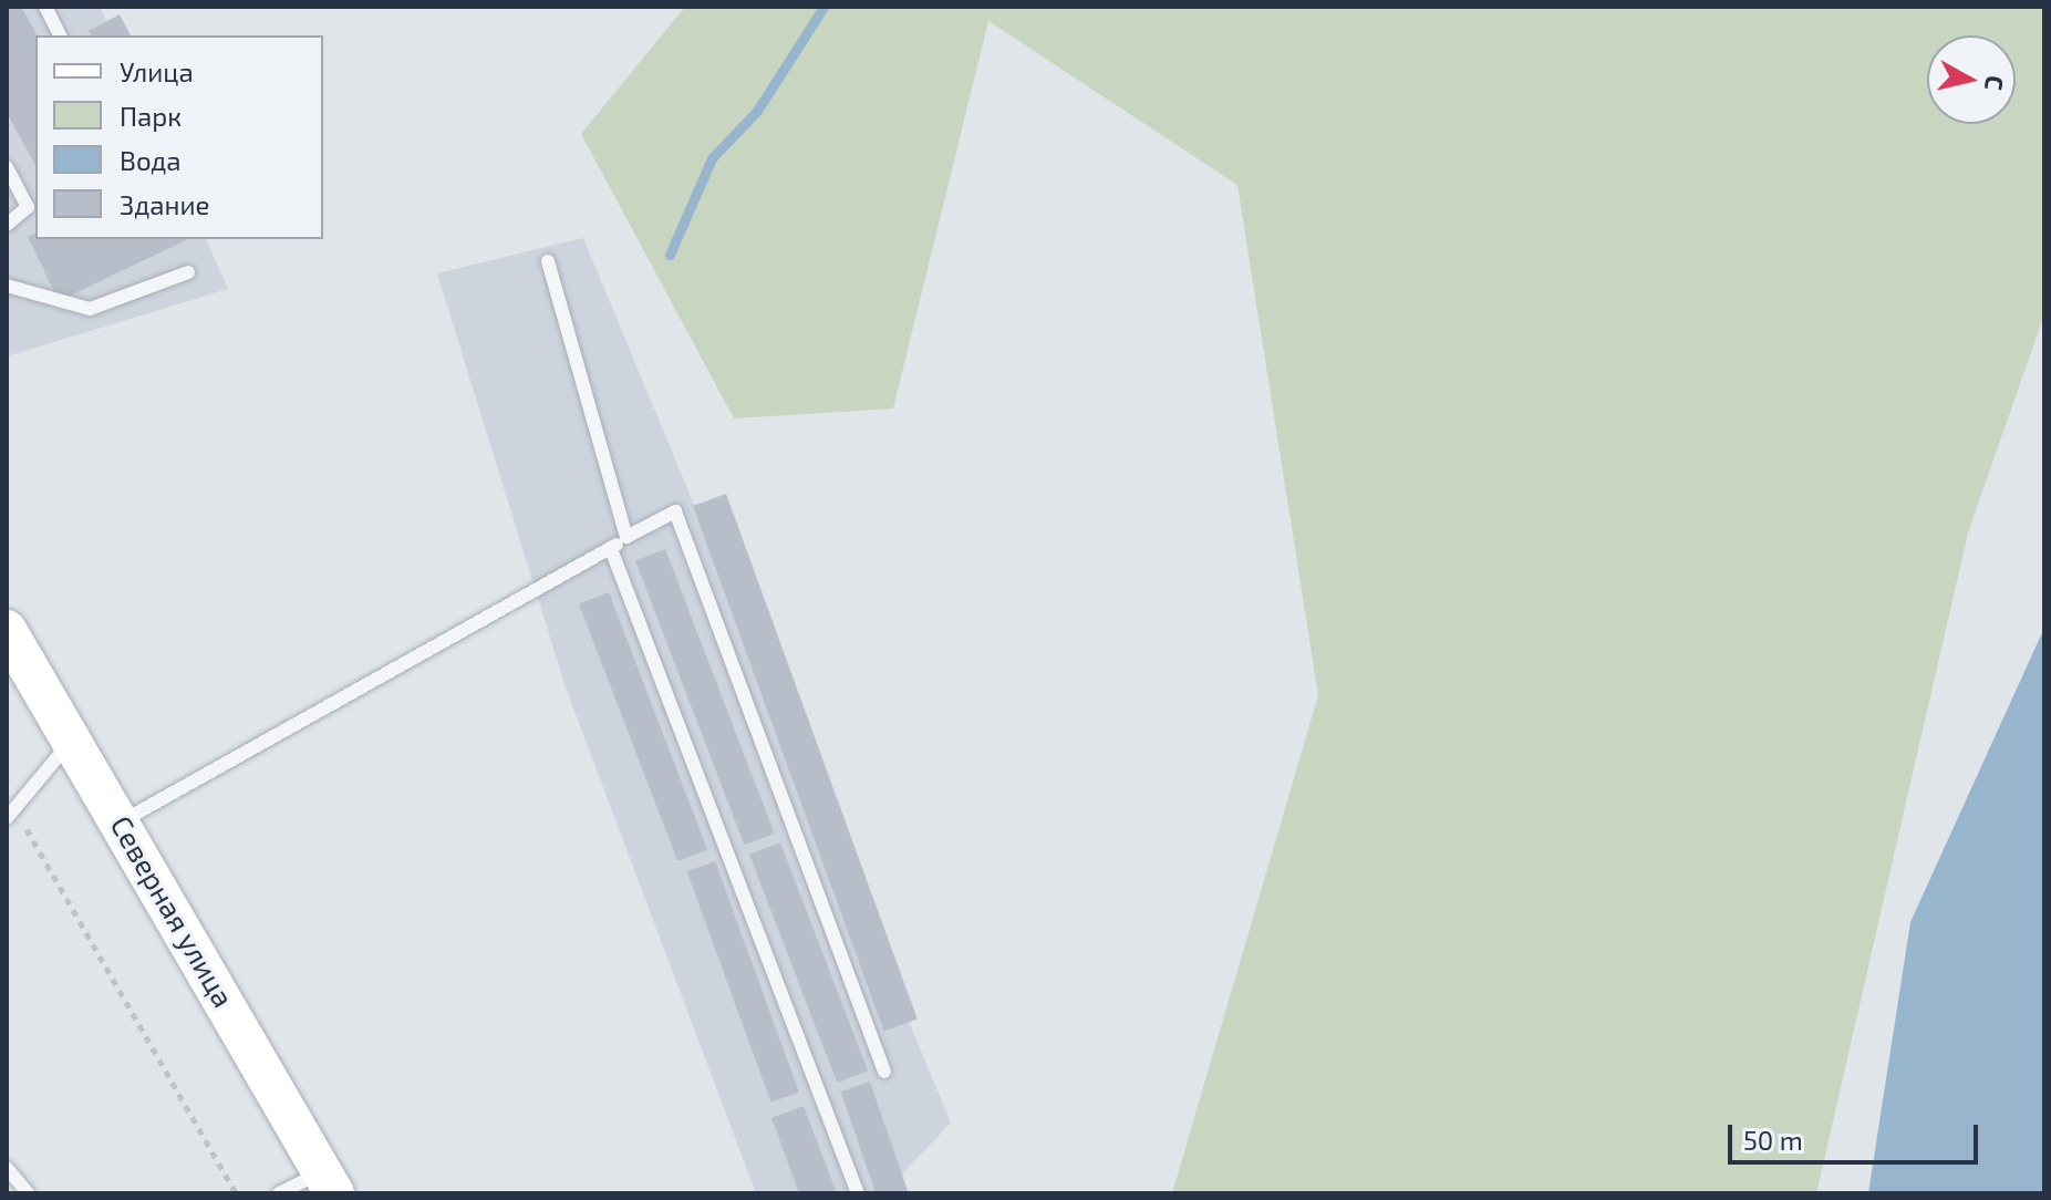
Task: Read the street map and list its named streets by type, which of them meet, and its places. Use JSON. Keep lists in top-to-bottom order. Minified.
{"streets":{"street":["Северная улица"]},"legend":["Улица","Парк","Вода","Здание"],"scale_bar":"50 m","north":"right"}
